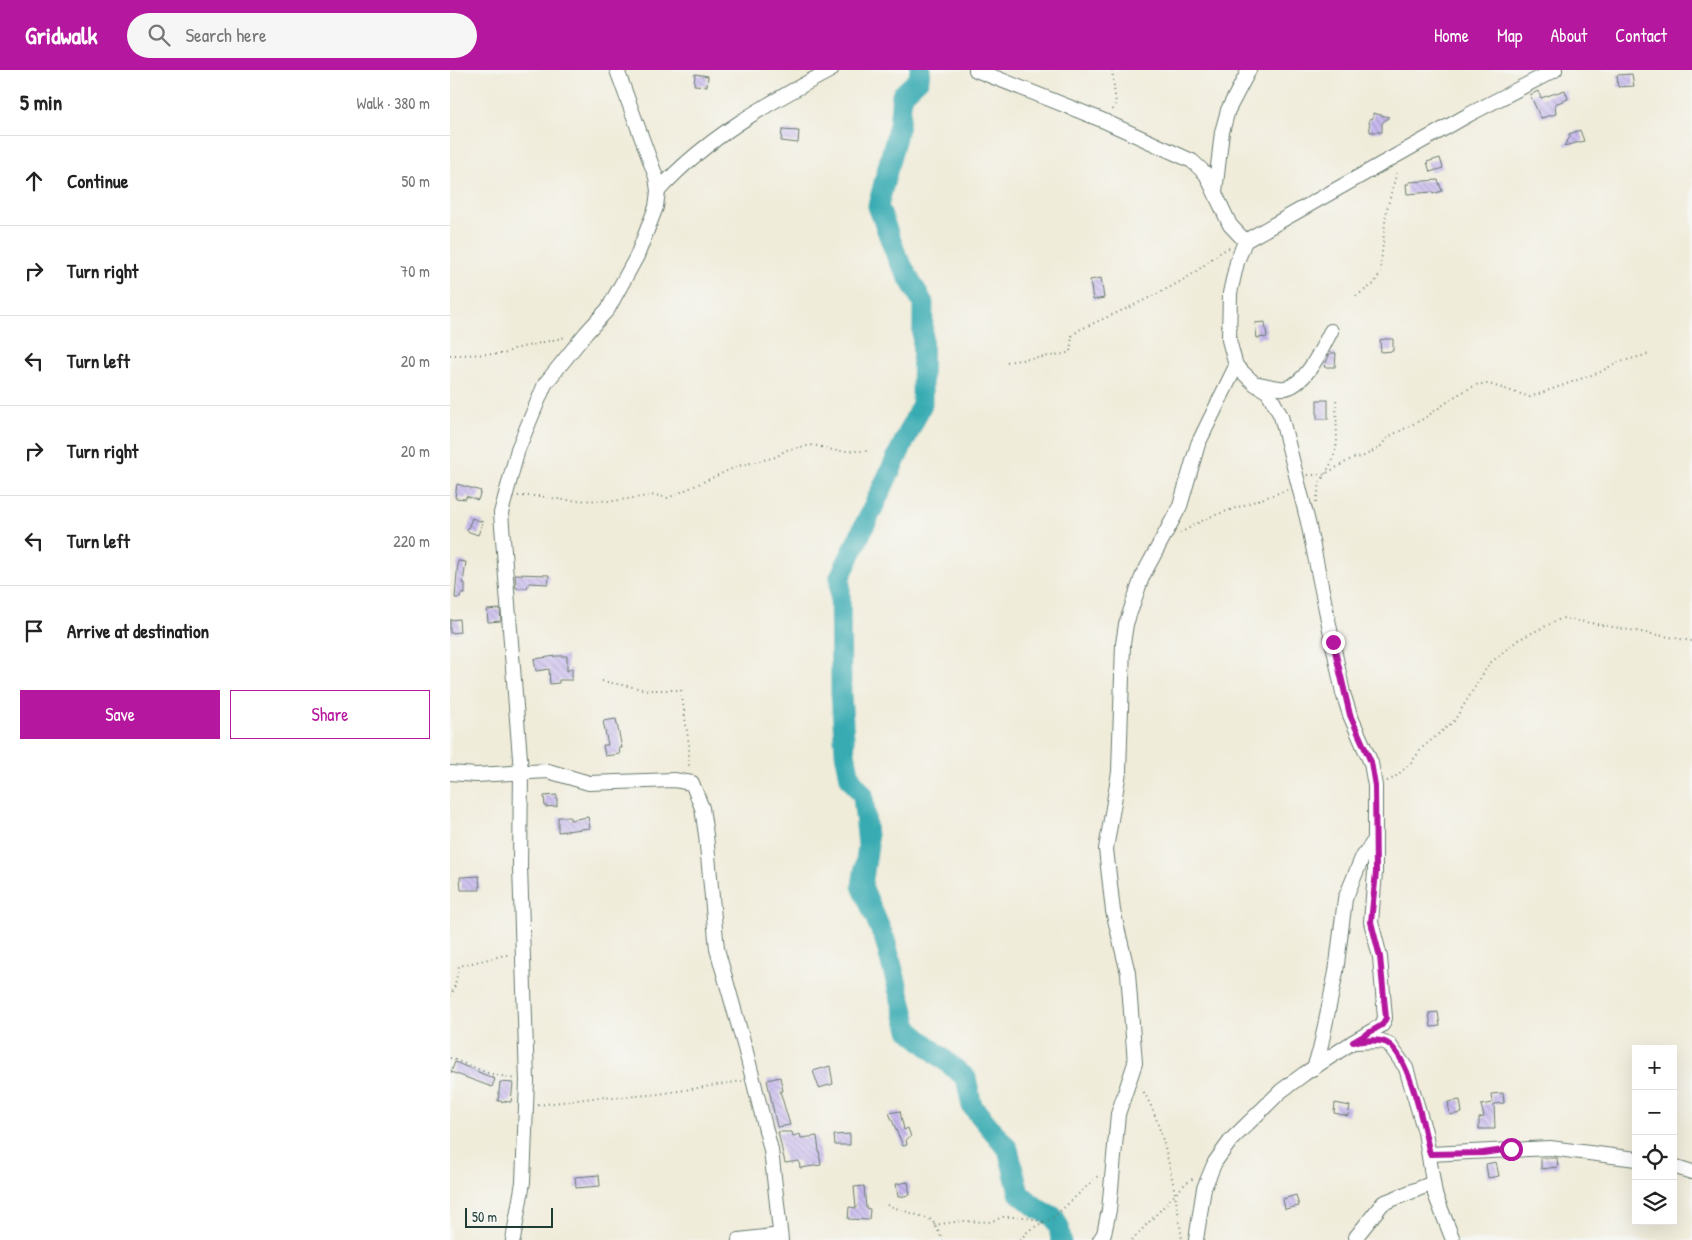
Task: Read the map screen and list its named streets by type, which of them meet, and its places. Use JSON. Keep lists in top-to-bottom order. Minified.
{"scale_bar":"50 m","page":{"header":"Gridwalk","search":"Search here","nav":["Home","Map","About","Contact"],"heading":["5 min","Walk · 380 m"],"list":[["Continue","50 m"],["Turn right","70 m"],["Turn left","20 m"],["Turn right","20 m"],["Turn left","220 m"],"Arrive at destination"],"buttons":["Save","Share"],"map_buttons":["+","−"],"scale":"50 m"}}
